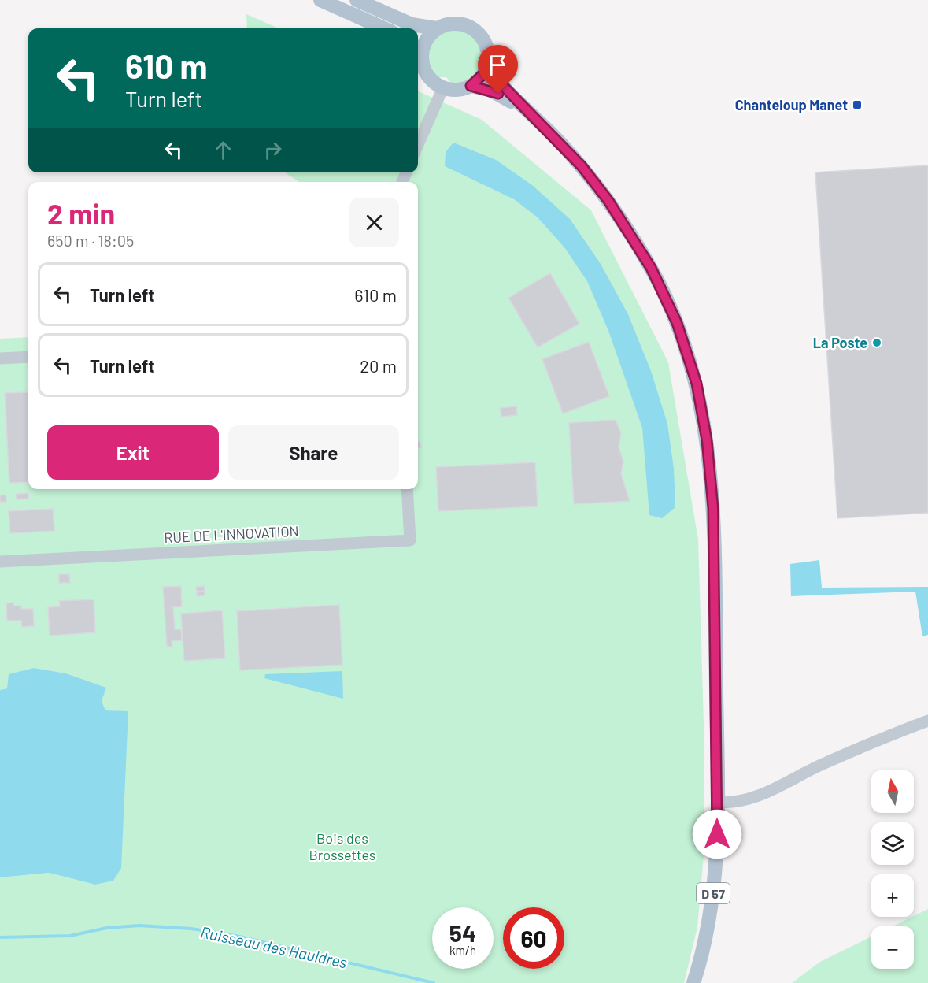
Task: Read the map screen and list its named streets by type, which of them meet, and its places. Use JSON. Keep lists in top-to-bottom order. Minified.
{"streets":{"main road":["D 57"],"street":["RUE DE L'INNOVATION"]},"water":["Ruisseau des Hauldres"],"parks":["Bois des Brossettes"],"places":{"transit":["Chanteloup Manet"],"other":["La Poste"]},"north":"top","page":{"turn":["610 m","Turn left"],"heading":["2 min","650 m · 18:05"],"list":[{"name":"Turn left","value":"610 m"},{"name":"Turn left","value":"20 m"}],"buttons":["Exit","Share"],"map_buttons":["+","−"],"speed":"54 km/h","limit":"60"}}
